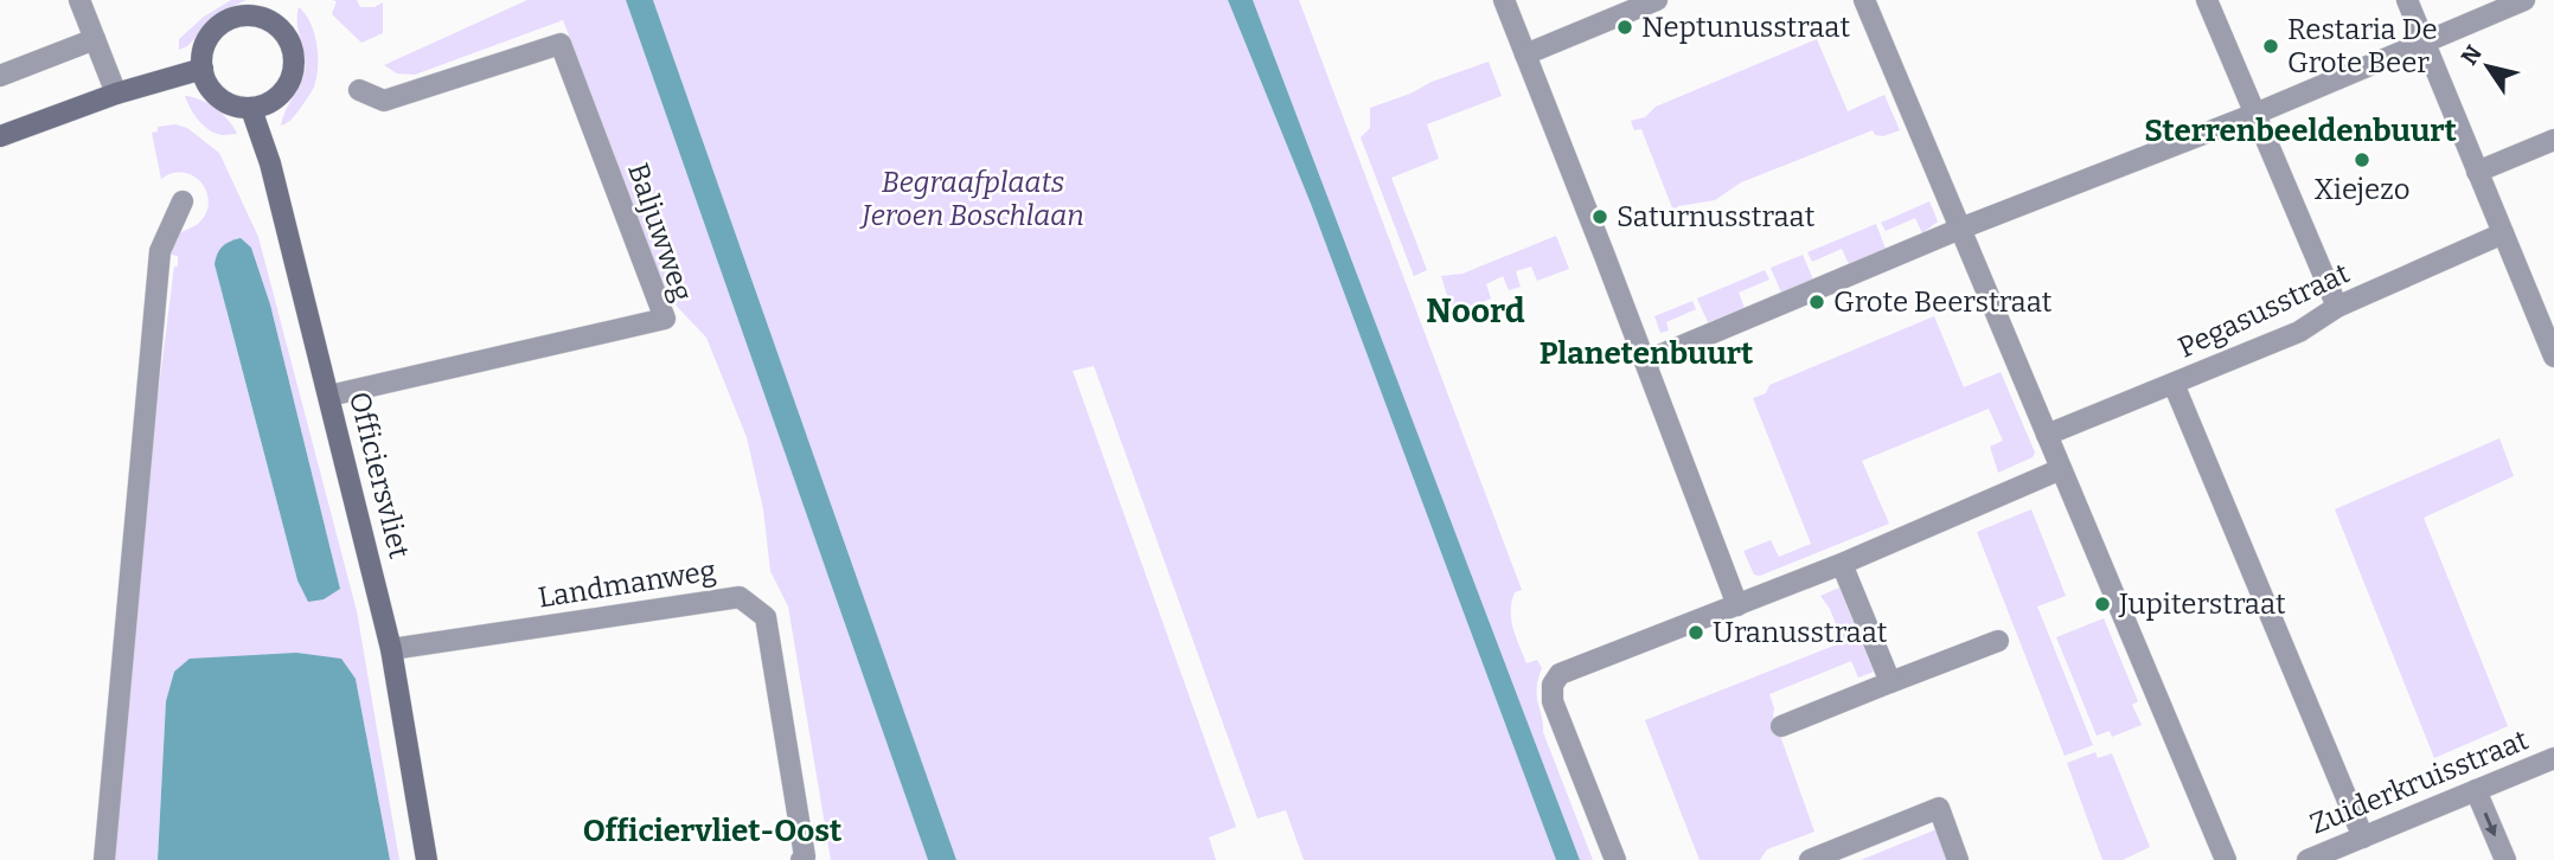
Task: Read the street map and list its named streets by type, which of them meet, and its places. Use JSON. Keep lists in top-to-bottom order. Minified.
{"streets":{"main road":["Officiersvliet"],"street":["Baljuwweg","Pegasusstraat","Landmanweg","Zuiderkruisstraat"]},"crossings":[["Baljuwweg","Officiersvliet"],["Officiersvliet","Landmanweg"]],"districts":["Sterrenbeeldenbuurt","Noord","Planetenbuurt","Officiervliet-Oost"],"parks":["Begraafplaats Jeroen Boschlaan"],"places":["Neptunusstraat","Restaria De Grote Beer","Xiejezo","Saturnusstraat","Grote Beerstraat","Jupiterstraat","Uranusstraat"],"north":"top left"}
